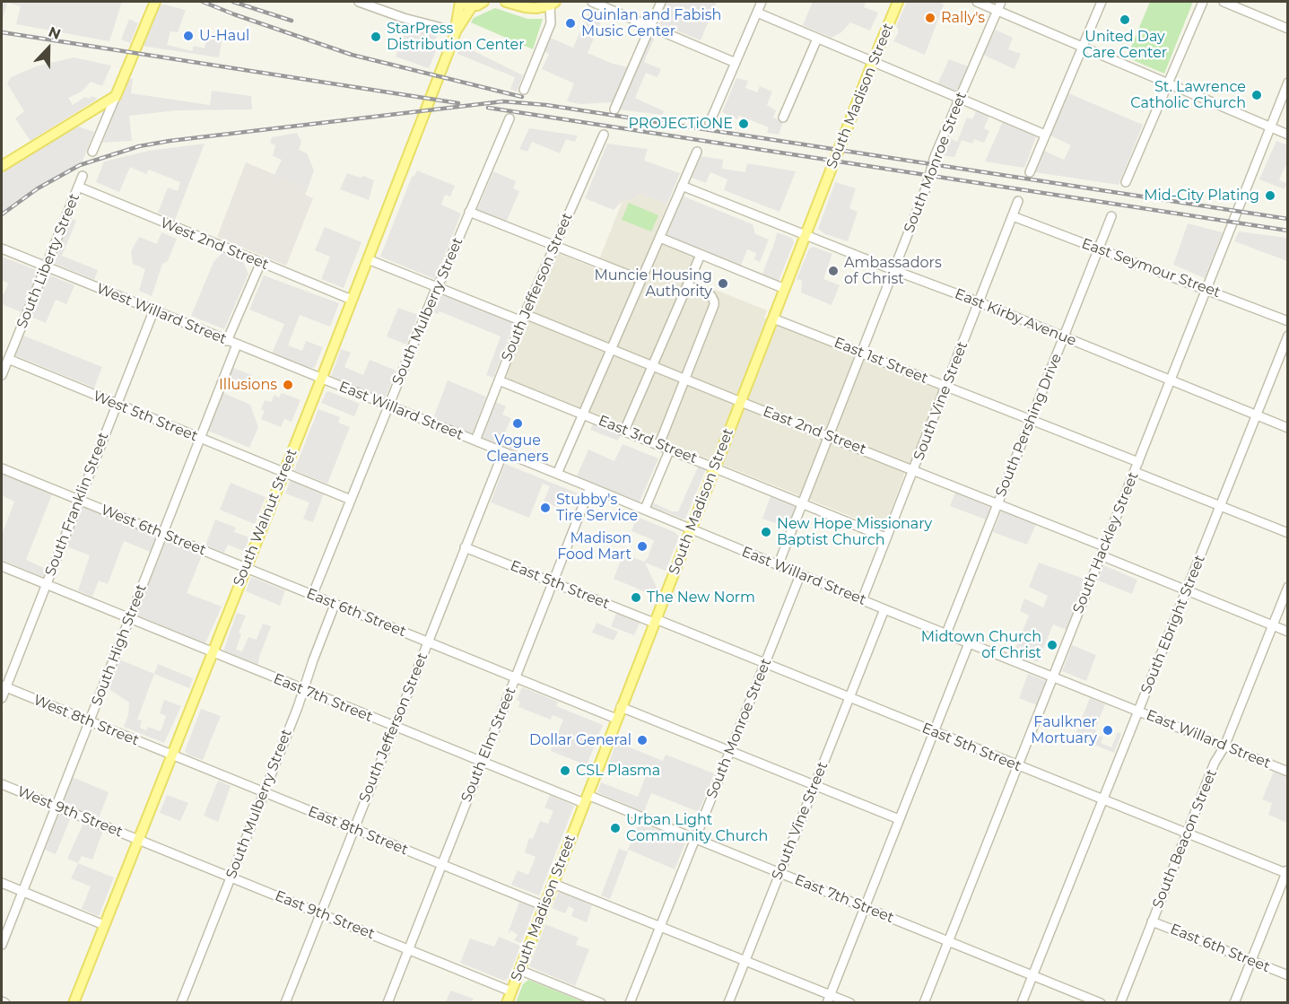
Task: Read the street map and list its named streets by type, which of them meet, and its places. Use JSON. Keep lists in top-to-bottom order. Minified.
{"streets":{"main road":["South Madison Street","South Walnut Street"],"street":["South Monroe Street","West 2nd Street","South Liberty Street","East Seymour Street","South Jefferson Street","South Mulberry Street","West Willard Street","East Kirby Avenue","East 1st Street","South Vine Street","East Willard Street","West 5th Street","South Pershing Drive","East 2nd Street","East 3rd Street","South Franklin Street","West 6th Street","South Hackley Street","East 5th Street","East 6th Street","South Ebright Street","South High Street","East 7th Street","West 8th Street","South Elm Street","West 9th Street","East 8th Street","South Beacon Street","East 9th Street"]},"crossings":[["South Madison Street","East Kirby Avenue"],["South Madison Street","East 1st Street"],["South Madison Street","East Willard Street"],["South Madison Street","East 2nd Street"],["South Madison Street","East 3rd Street"],["South Madison Street","East 5th Street"],["South Madison Street","East 6th Street"],["South Madison Street","East 7th Street"],["South Madison Street","East 8th Street"],["South Madison Street","East 9th Street"],["South Monroe Street","East Kirby Avenue"],["South Monroe Street","East 1st Street"],["South Monroe Street","East Willard Street"],["South Monroe Street","East 2nd Street"],["South Monroe Street","East 3rd Street"],["South Monroe Street","East 5th Street"],["South Monroe Street","East 7th Street"],["West 2nd Street","South Liberty Street"],["West 2nd Street","South Walnut Street"],["South Liberty Street","West Willard Street"],["South Liberty Street","West 5th Street"],["East Seymour Street","South Vine Street"],["East Seymour Street","South Pershing Drive"],["East Seymour Street","South Hackley Street"],["South Jefferson Street","East Willard Street"],["South Jefferson Street","East 2nd Street"],["South Jefferson Street","East 3rd Street"],["South Jefferson Street","East 5th Street"],["South Jefferson Street","East 6th Street"],["South Jefferson Street","East 7th Street"],["South Jefferson Street","East 8th Street"],["South Jefferson Street","East 9th Street"],["South Mulberry Street","East Willard Street"],["South Mulberry Street","East 2nd Street"],["South Mulberry Street","East 6th Street"],["South Mulberry Street","East 7th Street"],["South Mulberry Street","East 8th Street"],["South Mulberry Street","East 9th Street"],["West Willard Street","East Willard Street"],["West Willard Street","South Franklin Street"],["West Willard Street","South Walnut Street"],["West Willard Street","South High Street"],["East Kirby Avenue","South Vine Street"],["East Kirby Avenue","South Pershing Drive"],["East Kirby Avenue","South Hackley Street"],["East Kirby Avenue","South Ebright Street"],["East 1st Street","South Vine Street"],["East 1st Street","South Pershing Drive"],["East 1st Street","South Hackley Street"],["South Vine Street","East Willard Street"],["South Vine Street","East 2nd Street"],["South Vine Street","East 3rd Street"],["South Vine Street","East 5th Street"],["South Vine Street","East 7th Street"],["East Willard Street","South Pershing Drive"],["East Willard Street","South Walnut Street"],["East Willard Street","South Hackley Street"],["East Willard Street","South Ebright Street"],["East Willard Street","South Elm Street"],["East Willard Street","South Beacon Street"],["West 5th Street","South Franklin Street"],["West 5th Street","South Walnut Street"],["West 5th Street","South High Street"],["South Pershing Drive","East 2nd Street"],["East 2nd Street","South Walnut Street"],["East 2nd Street","South Hackley Street"],["South Franklin Street","West 6th Street"],["South Franklin Street","East 7th Street"],["South Franklin Street","West 8th Street"],["South Walnut Street","West 6th Street"],["South Walnut Street","East 6th Street"],["South Walnut Street","East 7th Street"],["South Walnut Street","West 8th Street"],["South Walnut Street","West 9th Street"],["South Walnut Street","East 8th Street"],["South Walnut Street","East 9th Street"],["West 6th Street","East 6th Street"],["West 6th Street","South High Street"],["South Hackley Street","East 5th Street"],["South Hackley Street","East 7th Street"],["East 5th Street","South Ebright Street"],["East 5th Street","South Elm Street"],["East 5th Street","South Beacon Street"],["East 6th Street","South Elm Street"],["East 6th Street","South Beacon Street"],["South Ebright Street","East 7th Street"],["South High Street","East 7th Street"],["South High Street","West 8th Street"],["South High Street","West 9th Street"],["East 7th Street","South Elm Street"],["West 8th Street","East 8th Street"],["South Elm Street","East 8th Street"],["South Elm Street","East 9th Street"],["West 9th Street","East 9th Street"]],"places":["Rally's","United Day Care Center","Quinlan and Fabish Music Center","U-Haul","StarPress Distribution Center","St. Lawrence Catholic Church","PROJECTiONE","Mid-City Plating","Ambassadors of Christ","Muncie Housing Authority","Illusions","Vogue Cleaners","Stubby's Tire Service","New Hope Missionary Baptist Church","Madison Food Mart","The New Norm","Midtown Church of Christ","Faulkner Mortuary","Dollar General","CSL Plasma","Urban Light Community Church"],"north":"top"}
